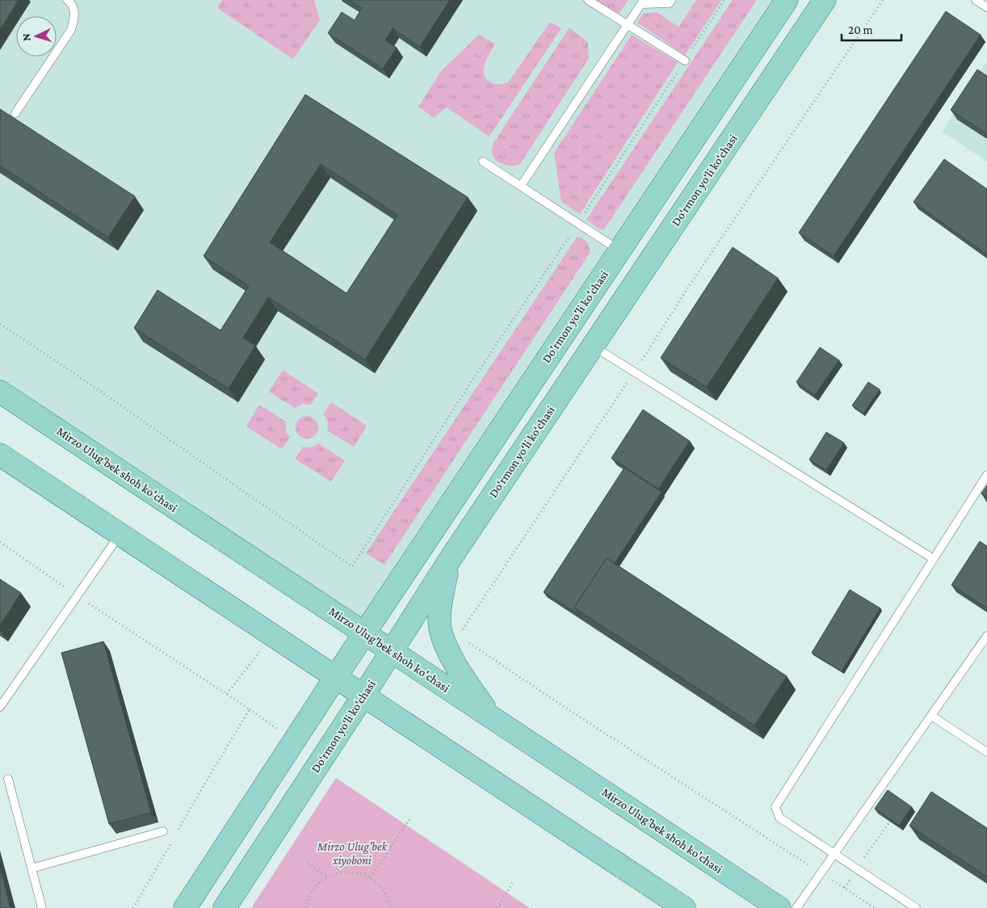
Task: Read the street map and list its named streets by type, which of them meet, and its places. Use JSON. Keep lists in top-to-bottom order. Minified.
{"streets":{"main road":["Do‘rmon yo‘li ko‘chasi","Do'rmon yo'li ko'chasi","Mirzo Ulug'bek shoh ko'chasi"]},"crossings":[["Do‘rmon yo‘li ko‘chasi","Mirzo Ulug'bek shoh ko'chasi"],["Do'rmon yo'li ko'chasi","Mirzo Ulug'bek shoh ko'chasi"]],"parks":["Mirzo Ulug'bek xiyoboni"],"scale_bar":"20 m","north":"left"}
